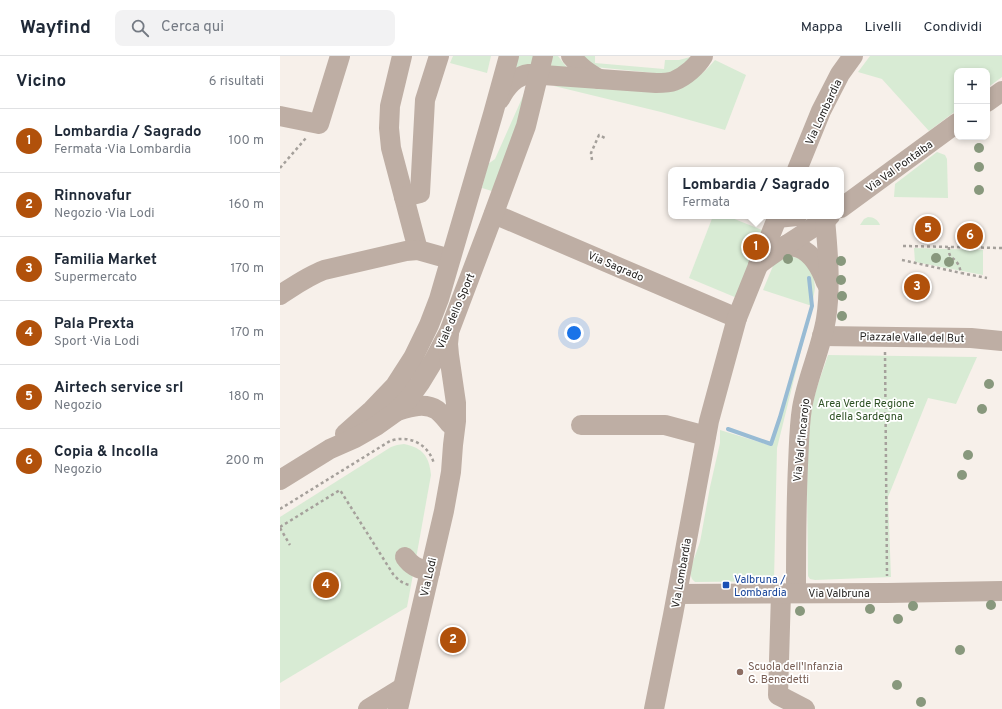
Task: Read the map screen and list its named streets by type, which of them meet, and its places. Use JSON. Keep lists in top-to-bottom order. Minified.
{"streets":{"street":["Via Lombardia","Via Val Pontaiba","Via Sagrado","Viale dello Sport","Piazzale Valle del But","Via Val d'Incarojo","Via Lodi","Via Valbruna"]},"crossings":[["Via Lombardia","Via Val Pontaiba"],["Via Lombardia","Via Sagrado"],["Via Lombardia","Via Valbruna"],["Via Val Pontaiba","Via Val d'Incarojo"],["Via Sagrado","Viale dello Sport"],["Viale dello Sport","Via Lodi"],["Piazzale Valle del But","Via Val d'Incarojo"],["Via Val d'Incarojo","Via Valbruna"]],"parks":["Area Verde Regione della Sardegna"],"places":{"transit":["Valbruna / Lombardia"],"other":["Scuola dell'Infanzia G. Benedetti"]},"page":{"header":"Wayfind","search":"Cerca qui","nav":["Mappa","Livelli","Condividi"],"heading":["Vicino","6 risultati"],"map_buttons":["+","−"],"list":[{"mark":"1","name":"Lombardia / Sagrado","note":"Fermata · Via Lombardia","value":"100 m"},{"mark":"2","name":"Rinnovafur","note":"Negozio · Via Lodi","value":"160 m"},{"mark":"3","name":"Familia Market","note":"Supermercato","value":"170 m"},{"mark":"4","name":"Pala Prexta","note":"Sport · Via Lodi","value":"170 m"},{"mark":"5","name":"Airtech service srl","note":"Negozio","value":"180 m"},{"mark":"6","name":"Copia & Incolla","note":"Negozio","value":"200 m"}],"popup":["Lombardia / Sagrado","Fermata"],"pins":["5","6","1","3","4","2"]}}
